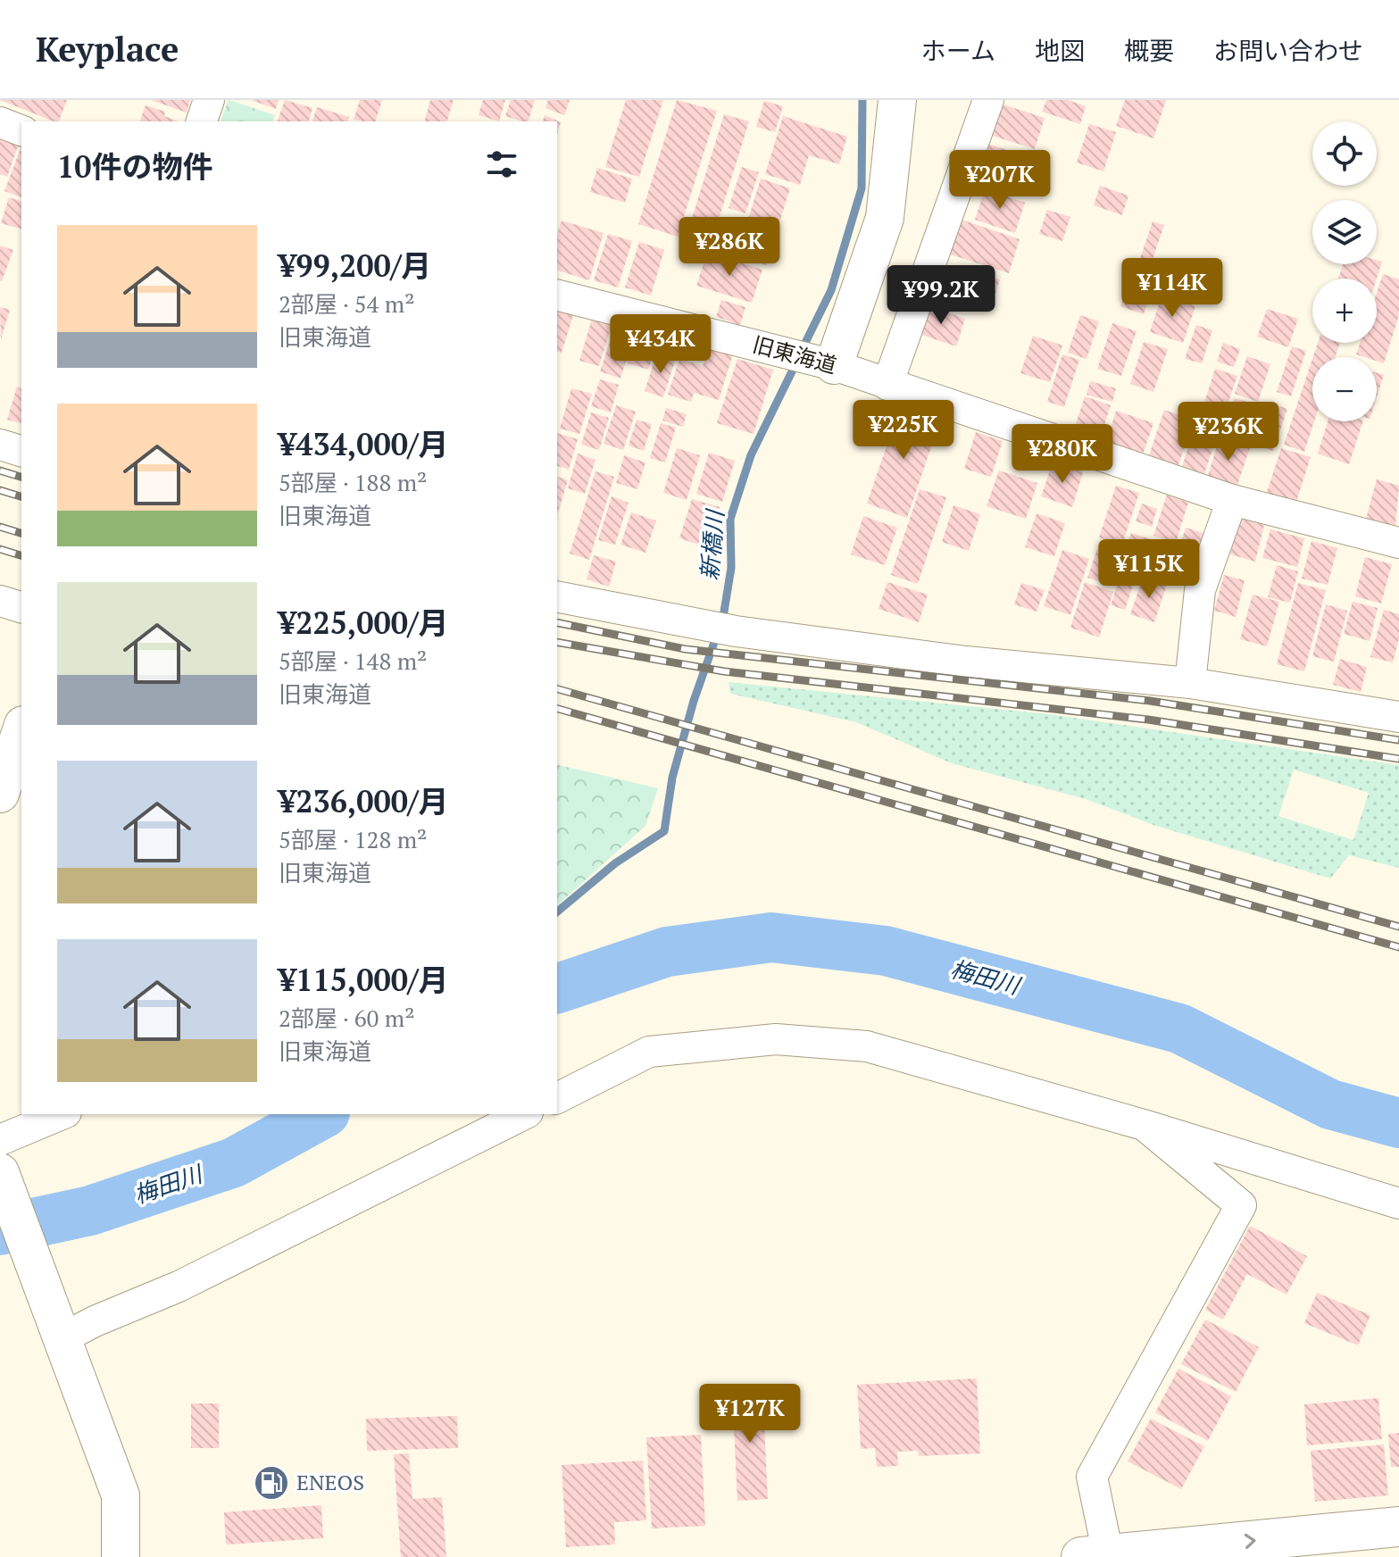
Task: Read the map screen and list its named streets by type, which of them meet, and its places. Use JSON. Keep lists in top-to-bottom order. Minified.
{"streets":{"street":["旧東海道"]},"water":["新橋川","梅田川"],"places":{"fuel station":["ENEOS"]},"page":{"header":"Keyplace","nav":["ホーム","地図","概要","お問い合わせ"],"map_buttons":["+","−"],"heading":"10件の物件","price":["¥207K","¥286K","¥114K","¥99.2K","¥434K","¥225K","¥236K","¥280K","¥115K","¥127K"],"list":[{"name":"¥99,200/月","note":"2部屋 · 54 m² · 旧東海道"},{"name":"¥434,000/月","note":"5部屋 · 188 m² · 旧東海道"},{"name":"¥225,000/月","note":"5部屋 · 148 m² · 旧東海道"},{"name":"¥236,000/月","note":"5部屋 · 128 m² · 旧東海道"},{"name":"¥115,000/月","note":"2部屋 · 60 m² · 旧東海道"}]}}
